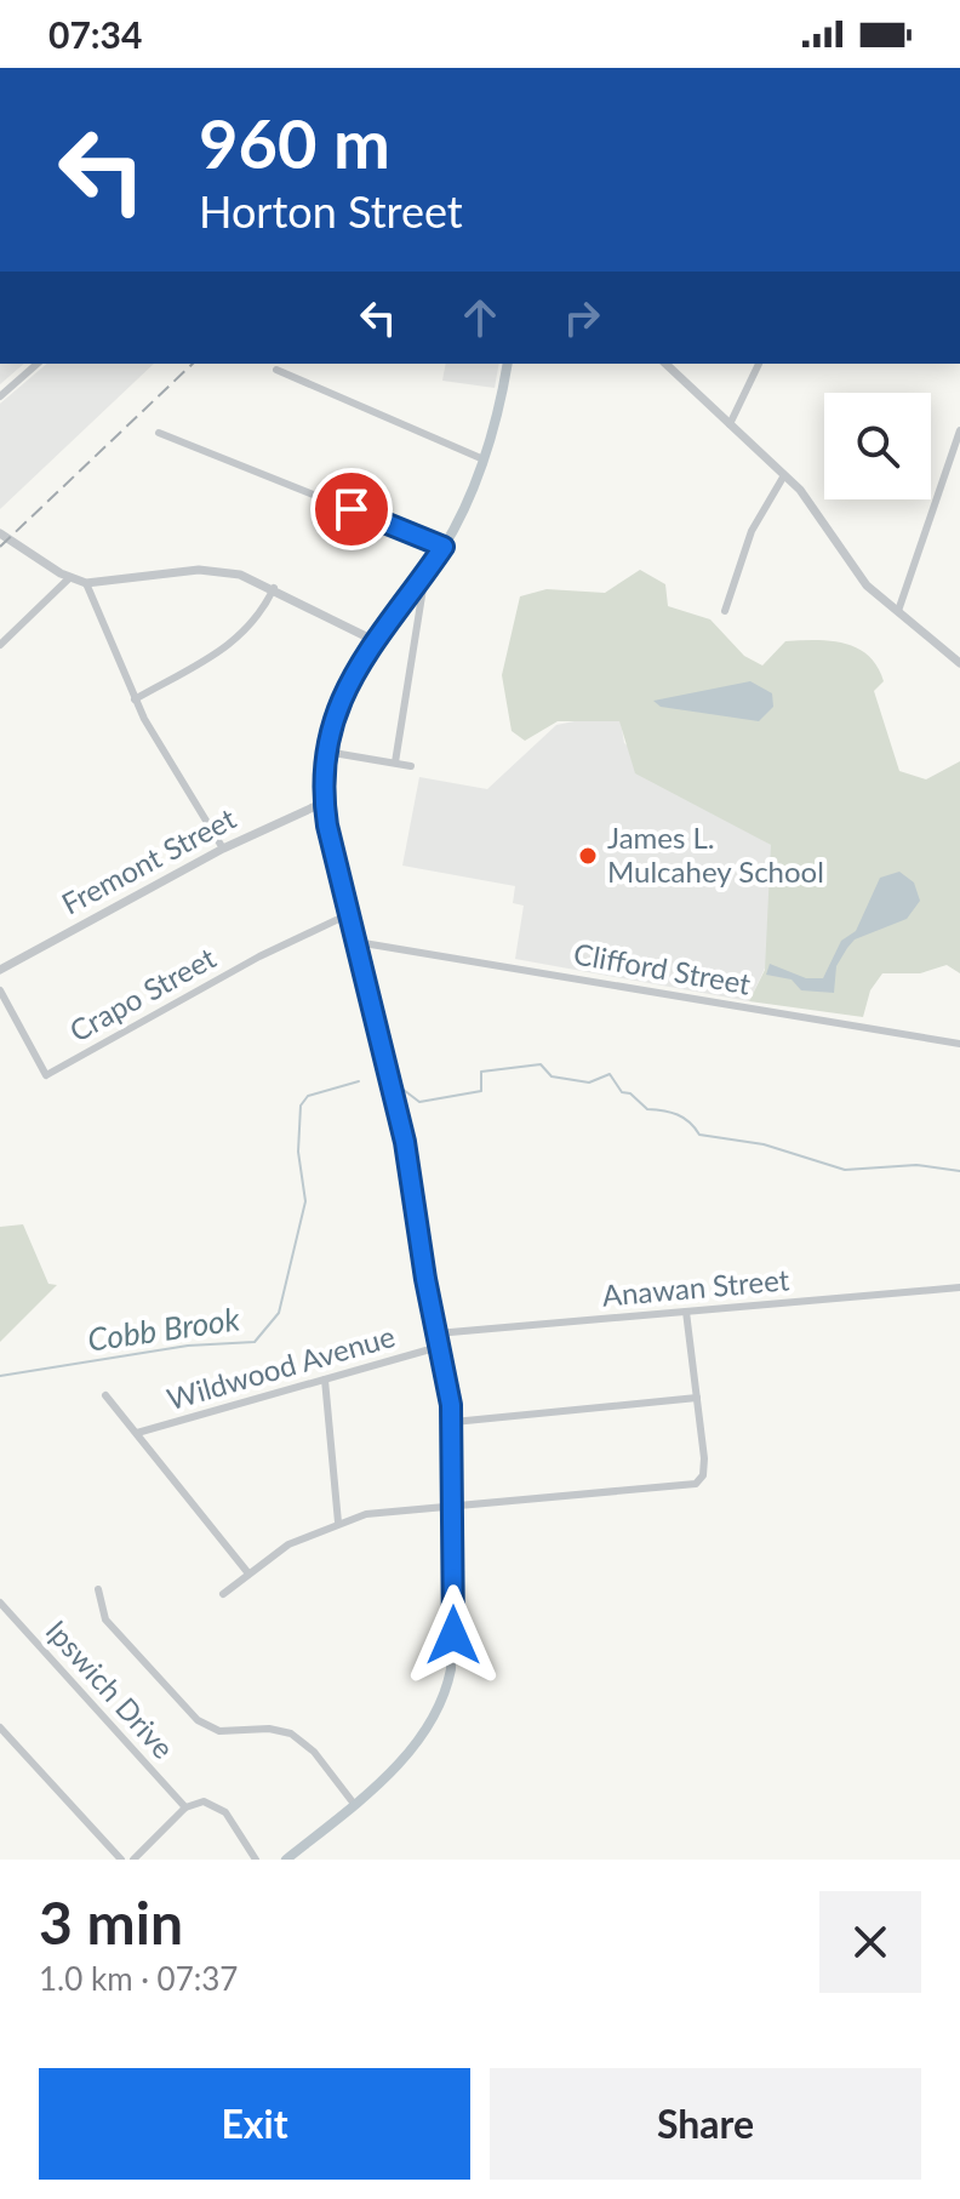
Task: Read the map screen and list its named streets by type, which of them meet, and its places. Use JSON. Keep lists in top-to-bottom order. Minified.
{"streets":{"street":["Fremont Street","Clifford Street","Crapo Street","Anawan Street","Wildwood Avenue","Ipswich Drive"]},"water":["Cobb Brook"],"places":["James L. Mulcahey School"],"page":{"status":"07:34","turn":["960 m","Horton Street"],"heading":["3 min","1.0 km · 07:37"],"buttons":["Exit","Share"]}}
